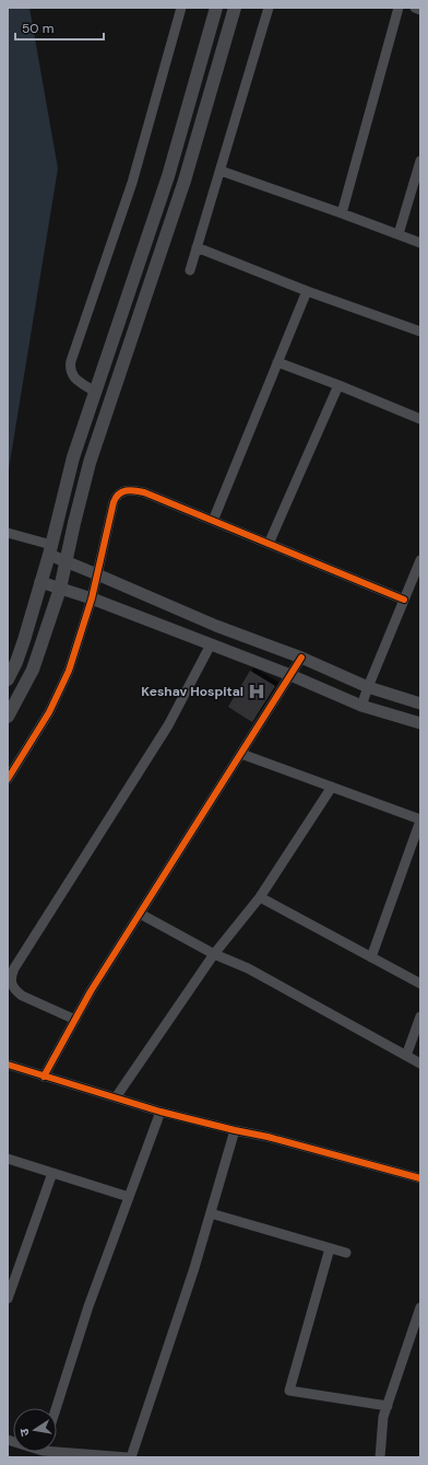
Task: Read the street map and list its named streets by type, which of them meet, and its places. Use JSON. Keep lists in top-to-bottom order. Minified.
{"places":{"hospital":["Keshav Hospital"]},"scale_bar":"50 m","north":"left"}
